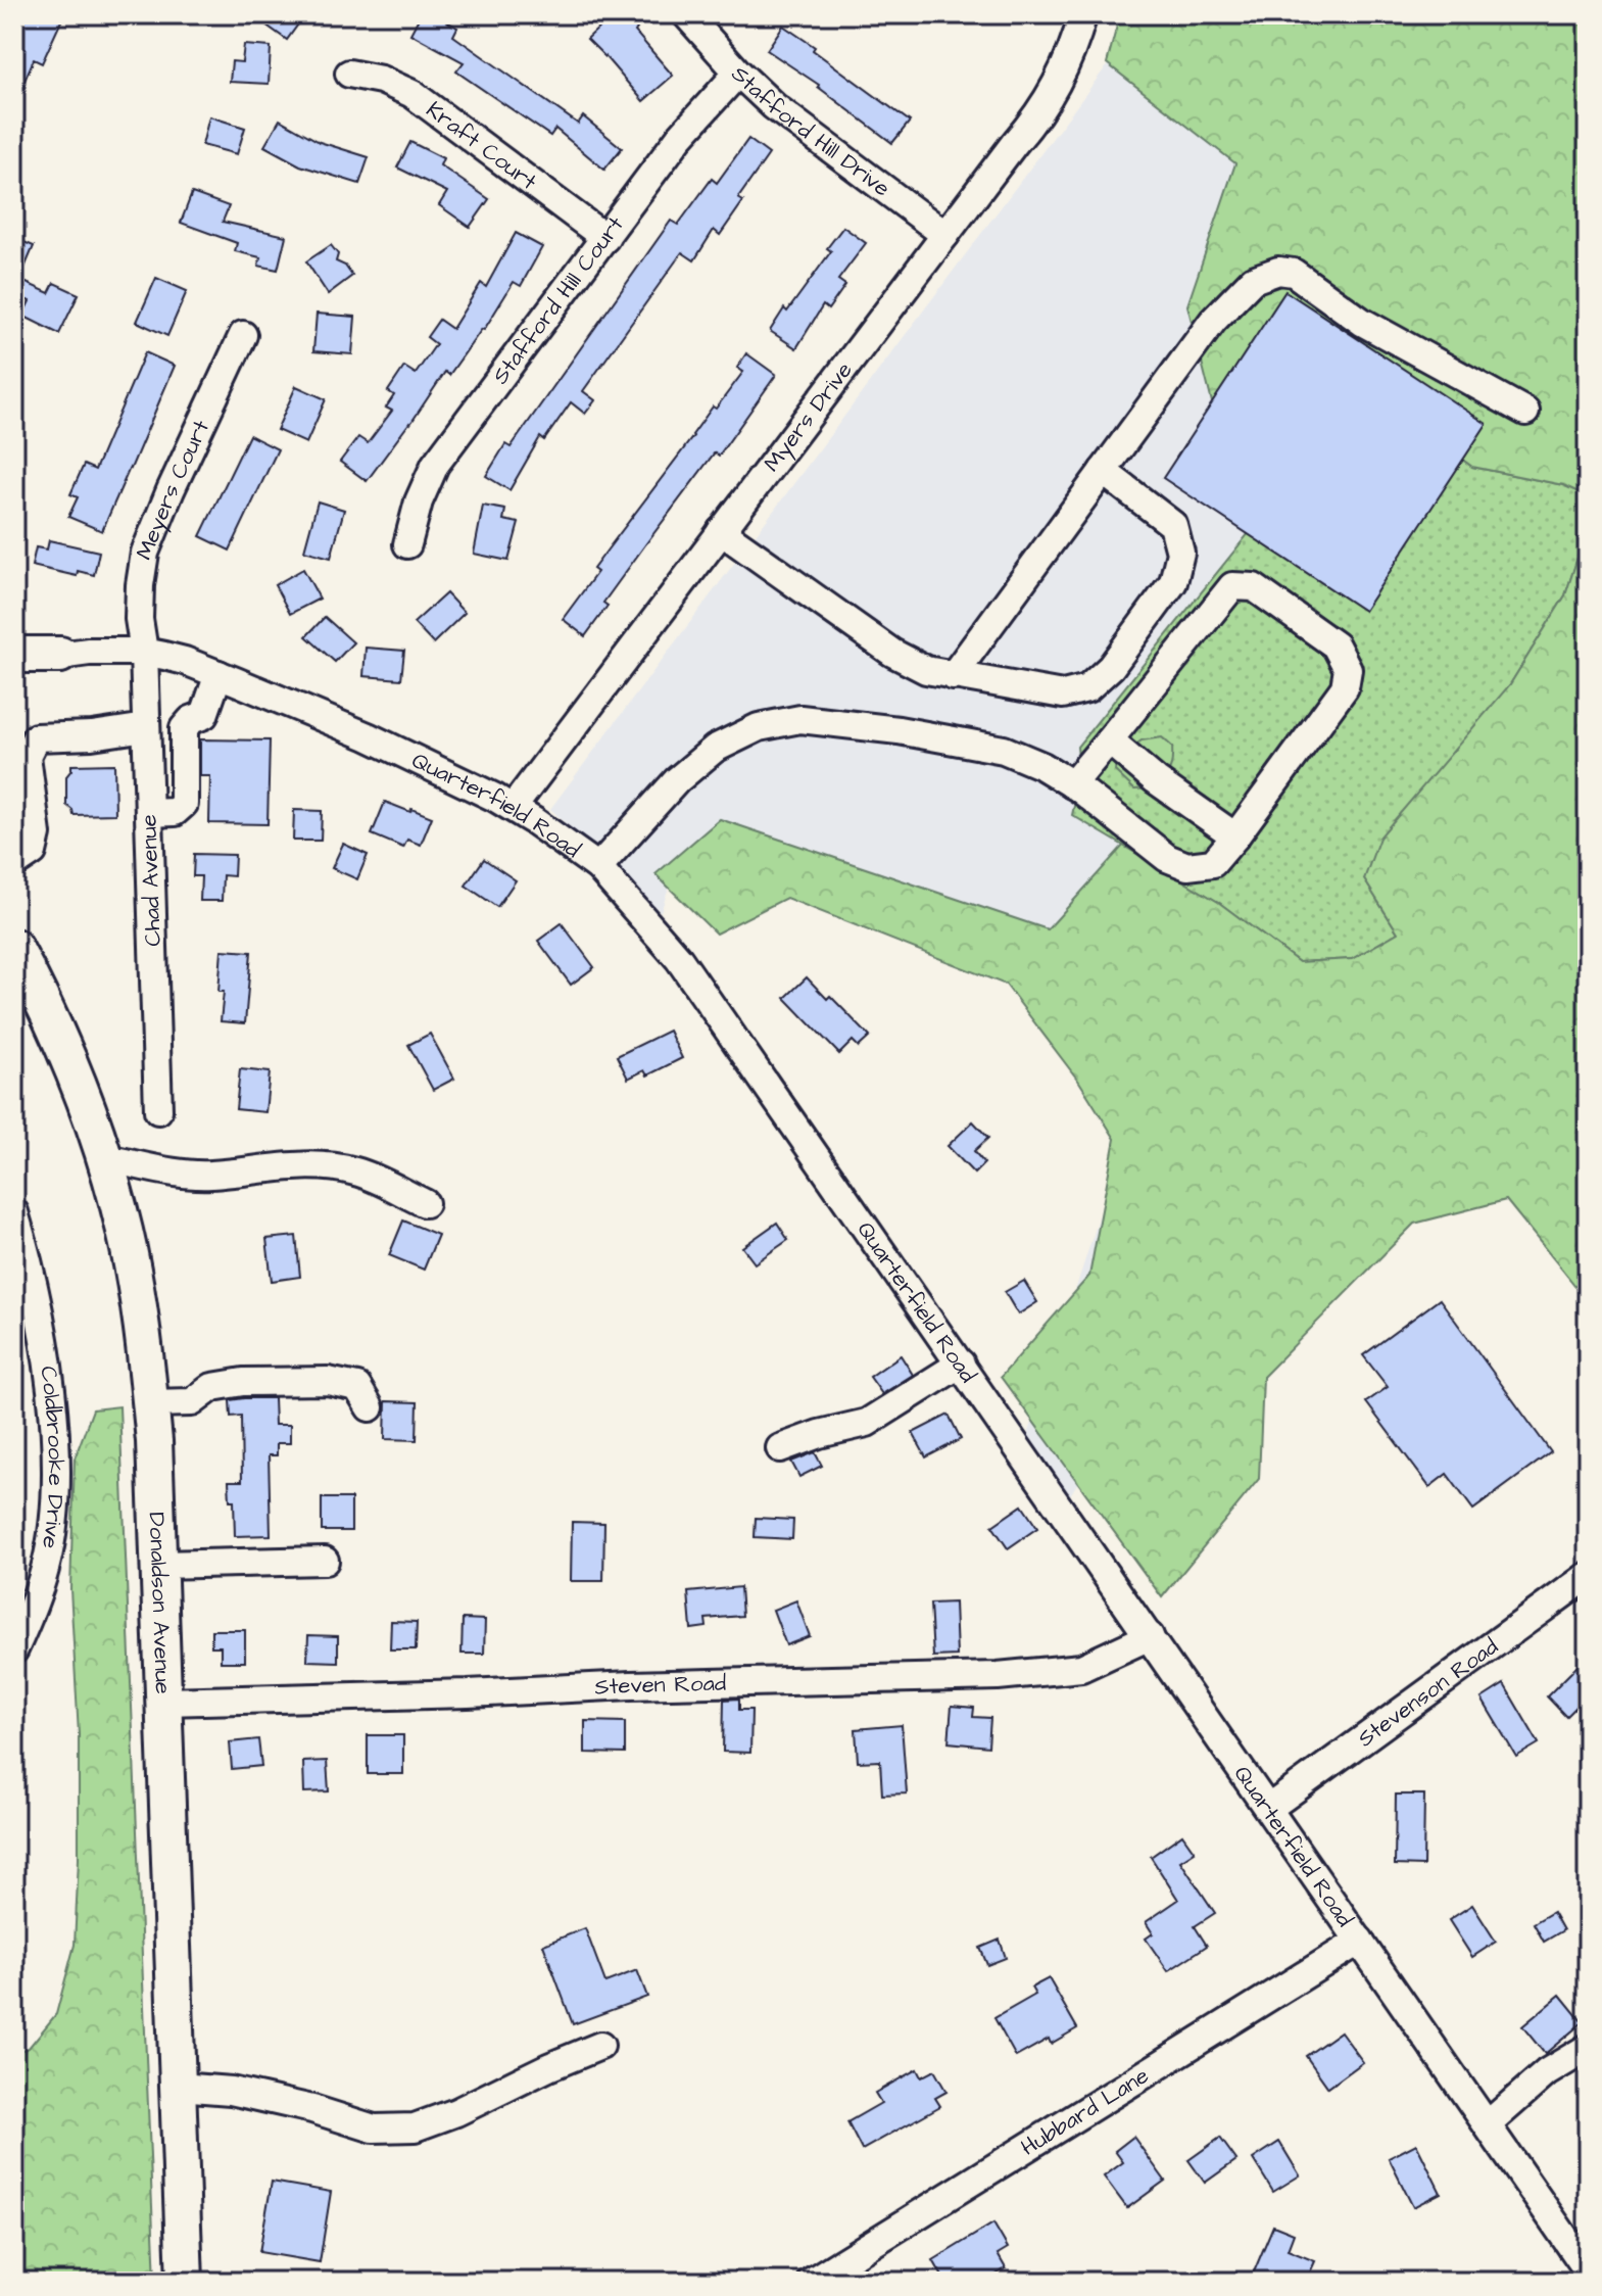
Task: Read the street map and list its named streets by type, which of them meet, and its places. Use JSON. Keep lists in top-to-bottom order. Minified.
{"streets":{"main road":["Donaldson Avenue"],"street":["Stafford Hill Drive","Kraft Court","Stafford Hill Court","Myers Drive","Meyers Court","Quarterfield Road","Chad Avenue","Coldbrooke Drive","Steven Road","Stevenson Road","Hubbard Lane"]},"crossings":[["Stafford Hill Drive","Stafford Hill Court"],["Stafford Hill Drive","Myers Drive"],["Kraft Court","Stafford Hill Court"],["Myers Drive","Quarterfield Road"],["Meyers Court","Quarterfield Road"],["Meyers Court","Chad Avenue"],["Quarterfield Road","Chad Avenue"],["Quarterfield Road","Steven Road"],["Quarterfield Road","Stevenson Road"],["Quarterfield Road","Hubbard Lane"],["Donaldson Avenue","Steven Road"]]}
